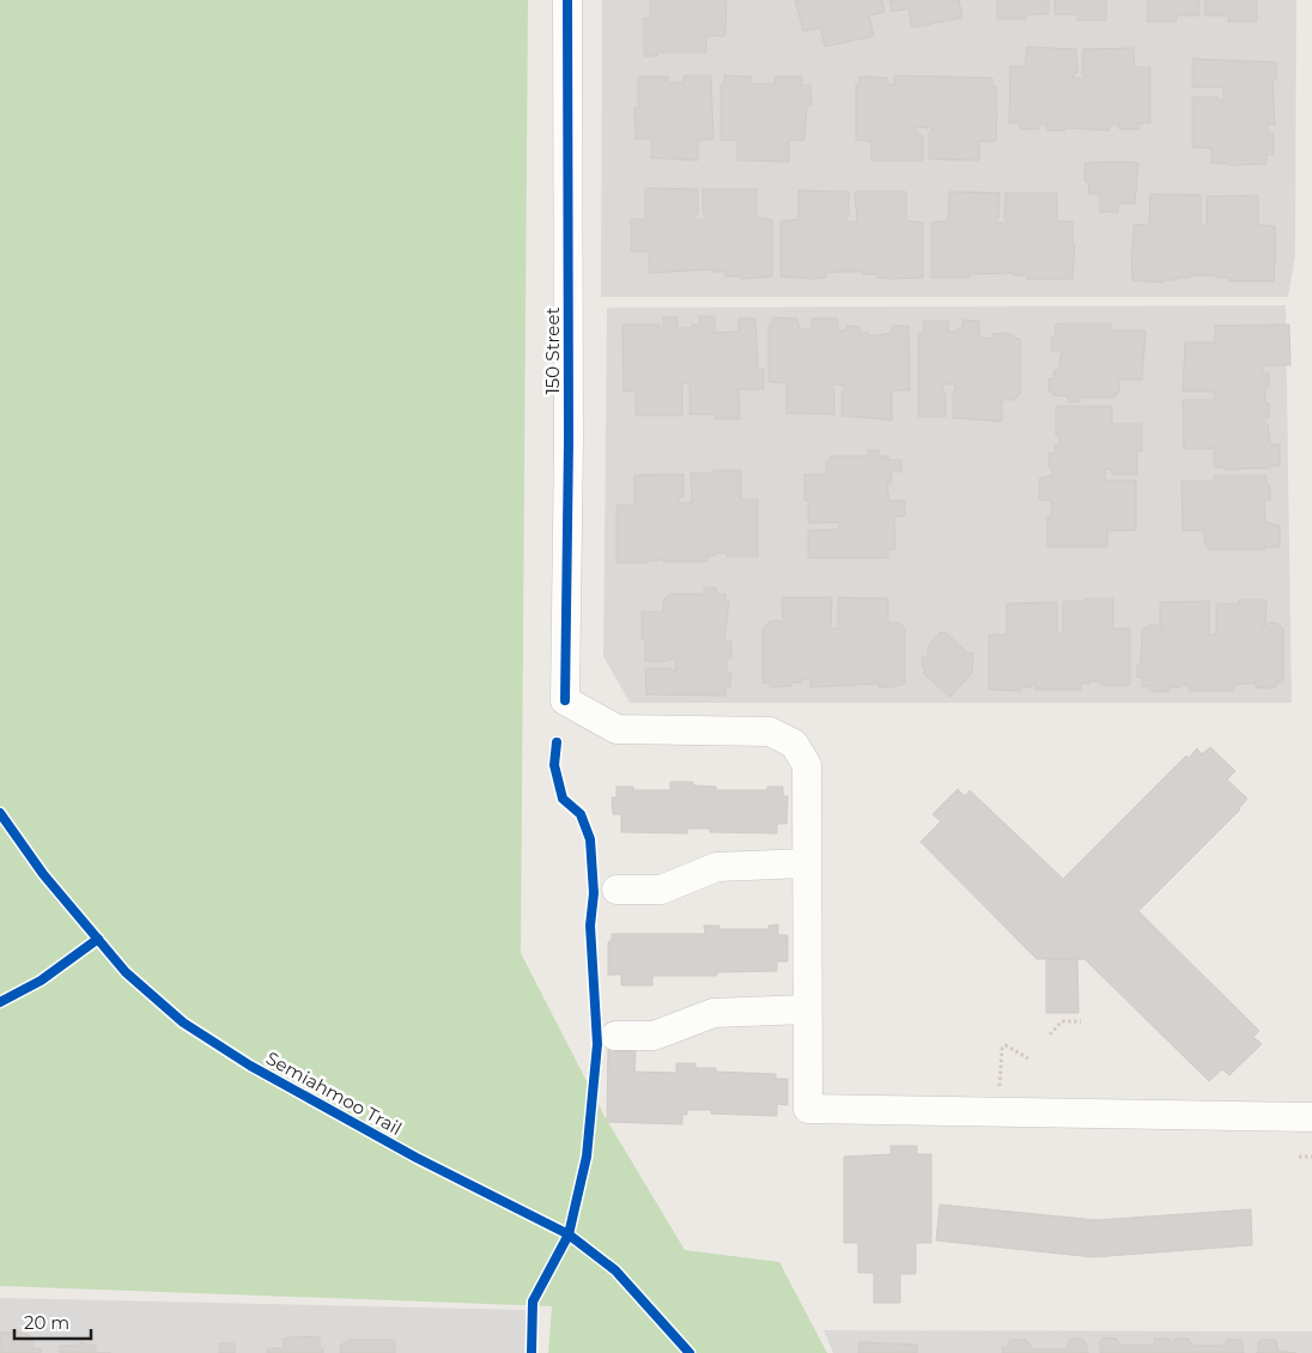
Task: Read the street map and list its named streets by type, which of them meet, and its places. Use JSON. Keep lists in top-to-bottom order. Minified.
{"streets":{"street":["150 Street"],"cycle path":["Semiahmoo Trail"]},"scale_bar":"20 m"}
